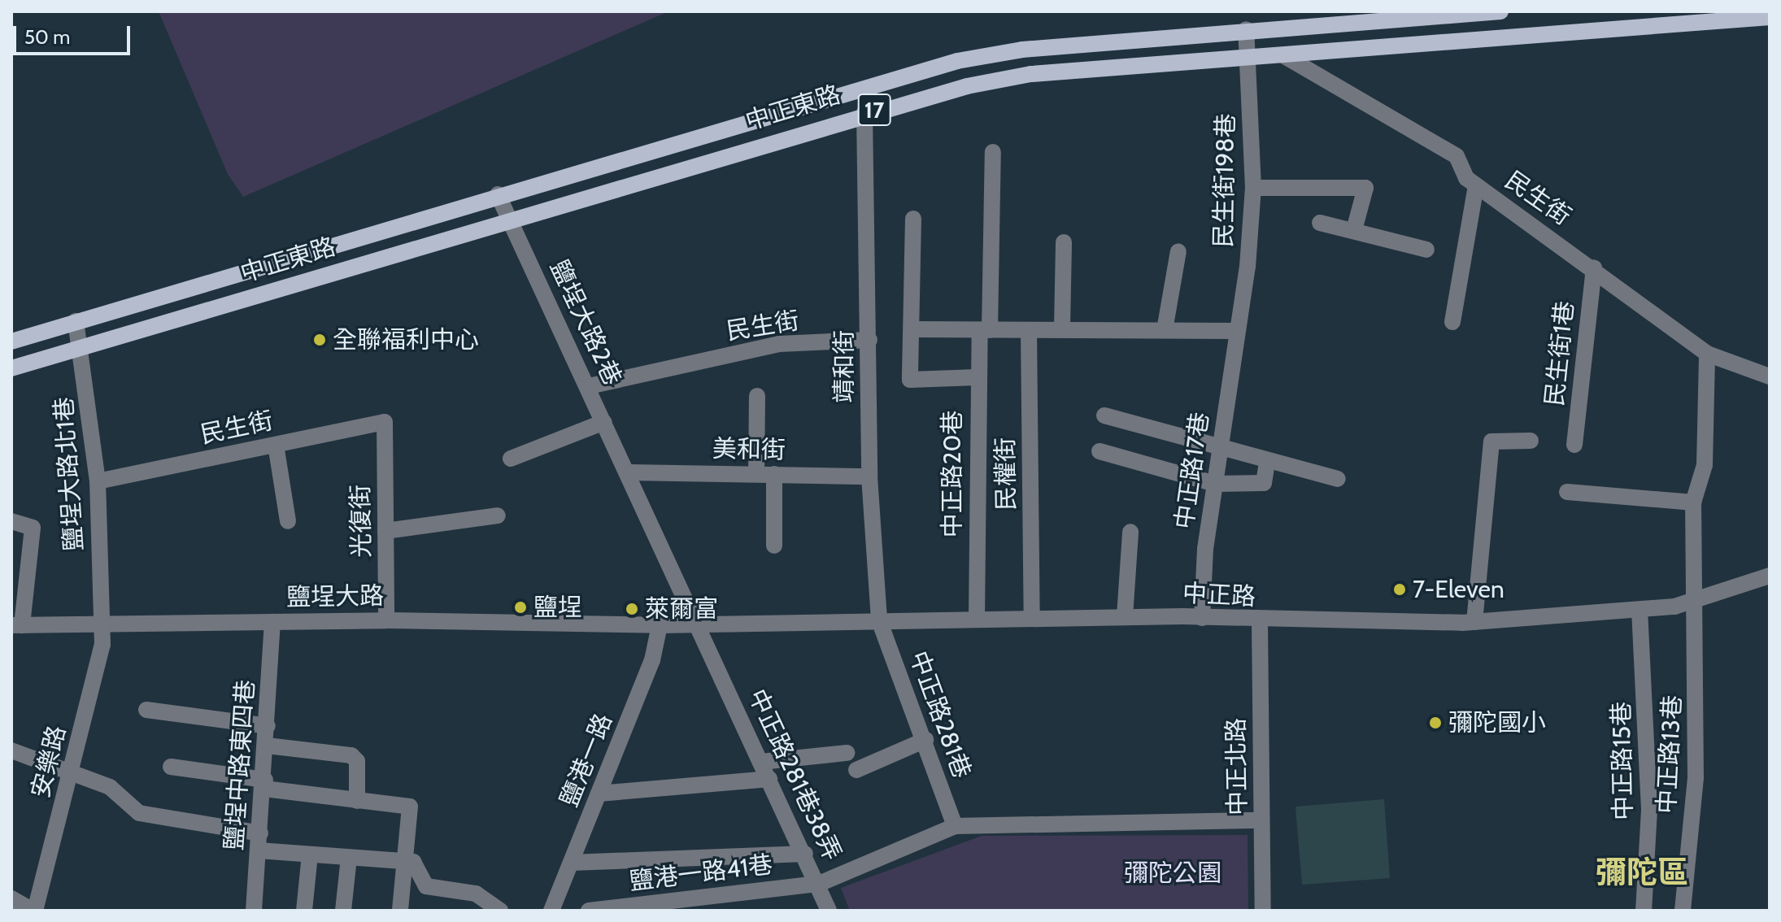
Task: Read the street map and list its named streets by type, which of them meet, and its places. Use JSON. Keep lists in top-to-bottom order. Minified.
{"streets":{"main road":["中正東路","17"],"street":["民生街198巷","民生街","鹽埕大路2巷","民生街1巷","靖和街","美和街","中正路17巷","鹽埕大路北1巷","中正路20巷","民權街","光復街","中正路","鹽埕大路","中正路281巷","中正路13巷","鹽港一路","中正路15巷","安樂路","鹽埕中路東四巷","中正北路","中正路281巷38弄","鹽港一路41巷"]},"crossings":[["中正東路","民生街198巷"],["中正東路","民生街"],["中正東路","鹽埕大路2巷"],["中正東路","靖和街"],["中正東路","鹽埕大路北1巷"],["民生街198巷","中正路17巷"],["民生街","鹽埕大路2巷"],["民生街","民生街1巷"],["民生街","靖和街"],["民生街","鹽埕大路北1巷"],["民生街","光復街"],["民生街","中正路13巷"],["鹽埕大路2巷","美和街"],["鹽埕大路2巷","中正路"],["鹽埕大路2巷","中正路281巷38弄"],["靖和街","美和街"],["靖和街","中正路"],["靖和街","中正路281巷"],["中正路17巷","中正路"],["鹽埕大路北1巷","鹽埕大路"],["鹽埕大路北1巷","安樂路"],["中正路20巷","中正路"],["民權街","中正路"],["光復街","鹽埕大路"],["中正路","鹽埕大路"],["中正路","中正路281巷"],["中正路","中正路13巷"],["中正路","鹽港一路"],["中正路","中正路15巷"],["中正路","中正北路"],["中正路","中正路281巷38弄"],["鹽埕大路","鹽港一路"],["鹽埕大路","安樂路"],["鹽埕大路","鹽埕中路東四巷"],["中正路281巷","中正路281巷38弄"],["中正路281巷38弄","鹽港一路41巷"]],"districts":["彌陀區"],"parks":["彌陀公園"],"places":["全聯福利中心","7-Eleven","鹽埕","萊爾富","彌陀國小"],"scale_bar":"50 m"}
